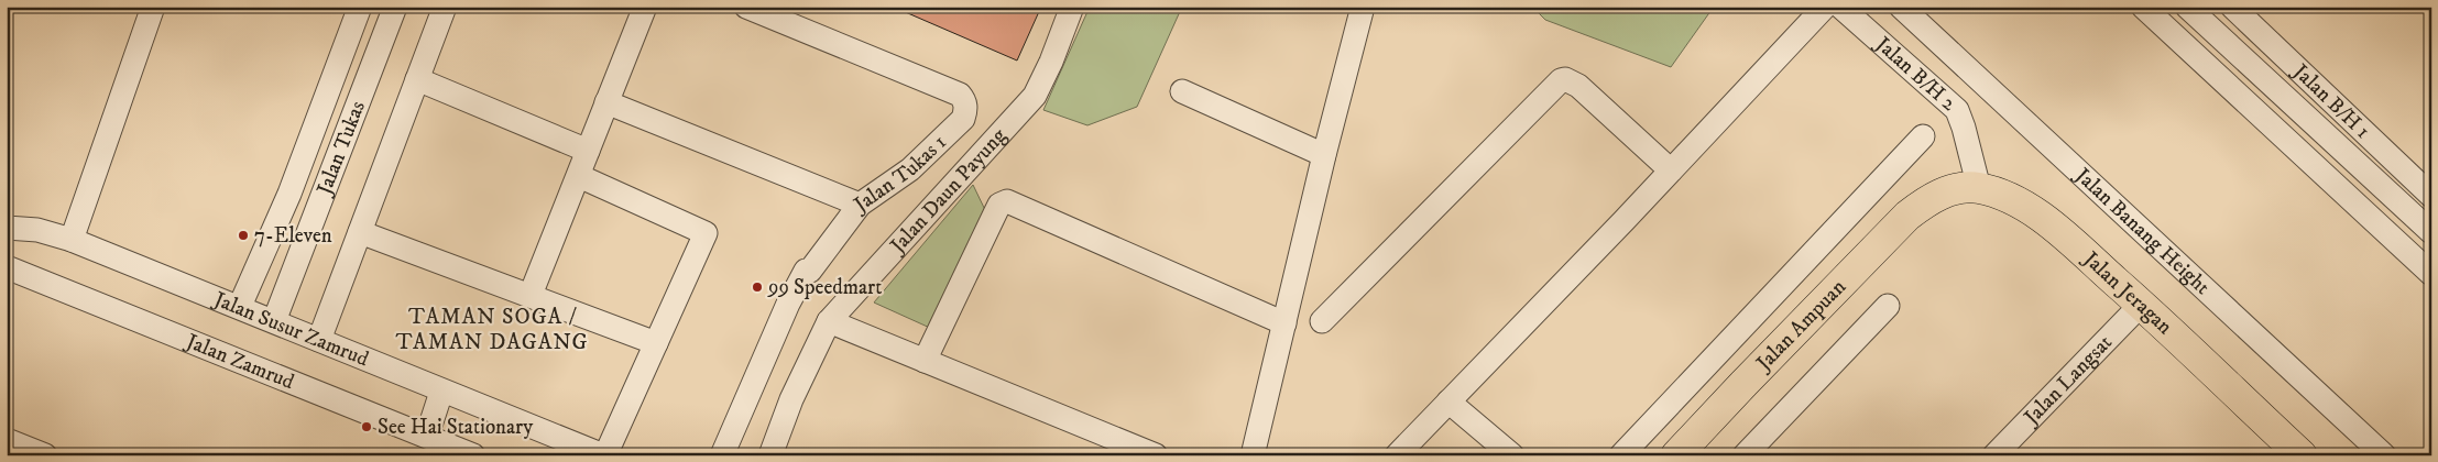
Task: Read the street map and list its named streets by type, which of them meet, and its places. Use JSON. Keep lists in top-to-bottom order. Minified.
{"streets":{"main road":["Jalan Jeragan","Jalan Ampuan"],"street":["Jalan B/H 2","Jalan B/H 1","Jalan Tukas","Jalan Tukas 1","Jalan Daun Payung","Jalan Banang Height","Jalan Susur Zamrud","Jalan Zamrud","Jalan Langsat"]},"crossings":[["Jalan B/H 2","Jalan Jeragan"],["Jalan Tukas","Jalan Susur Zamrud"],["Jalan Jeragan","Jalan Ampuan"],["Jalan Jeragan","Jalan Langsat"]],"districts":["TAMAN SOGA / TAMAN DAGANG"],"places":["7-Eleven","99 Speedmart","See Hai Stationary"]}
